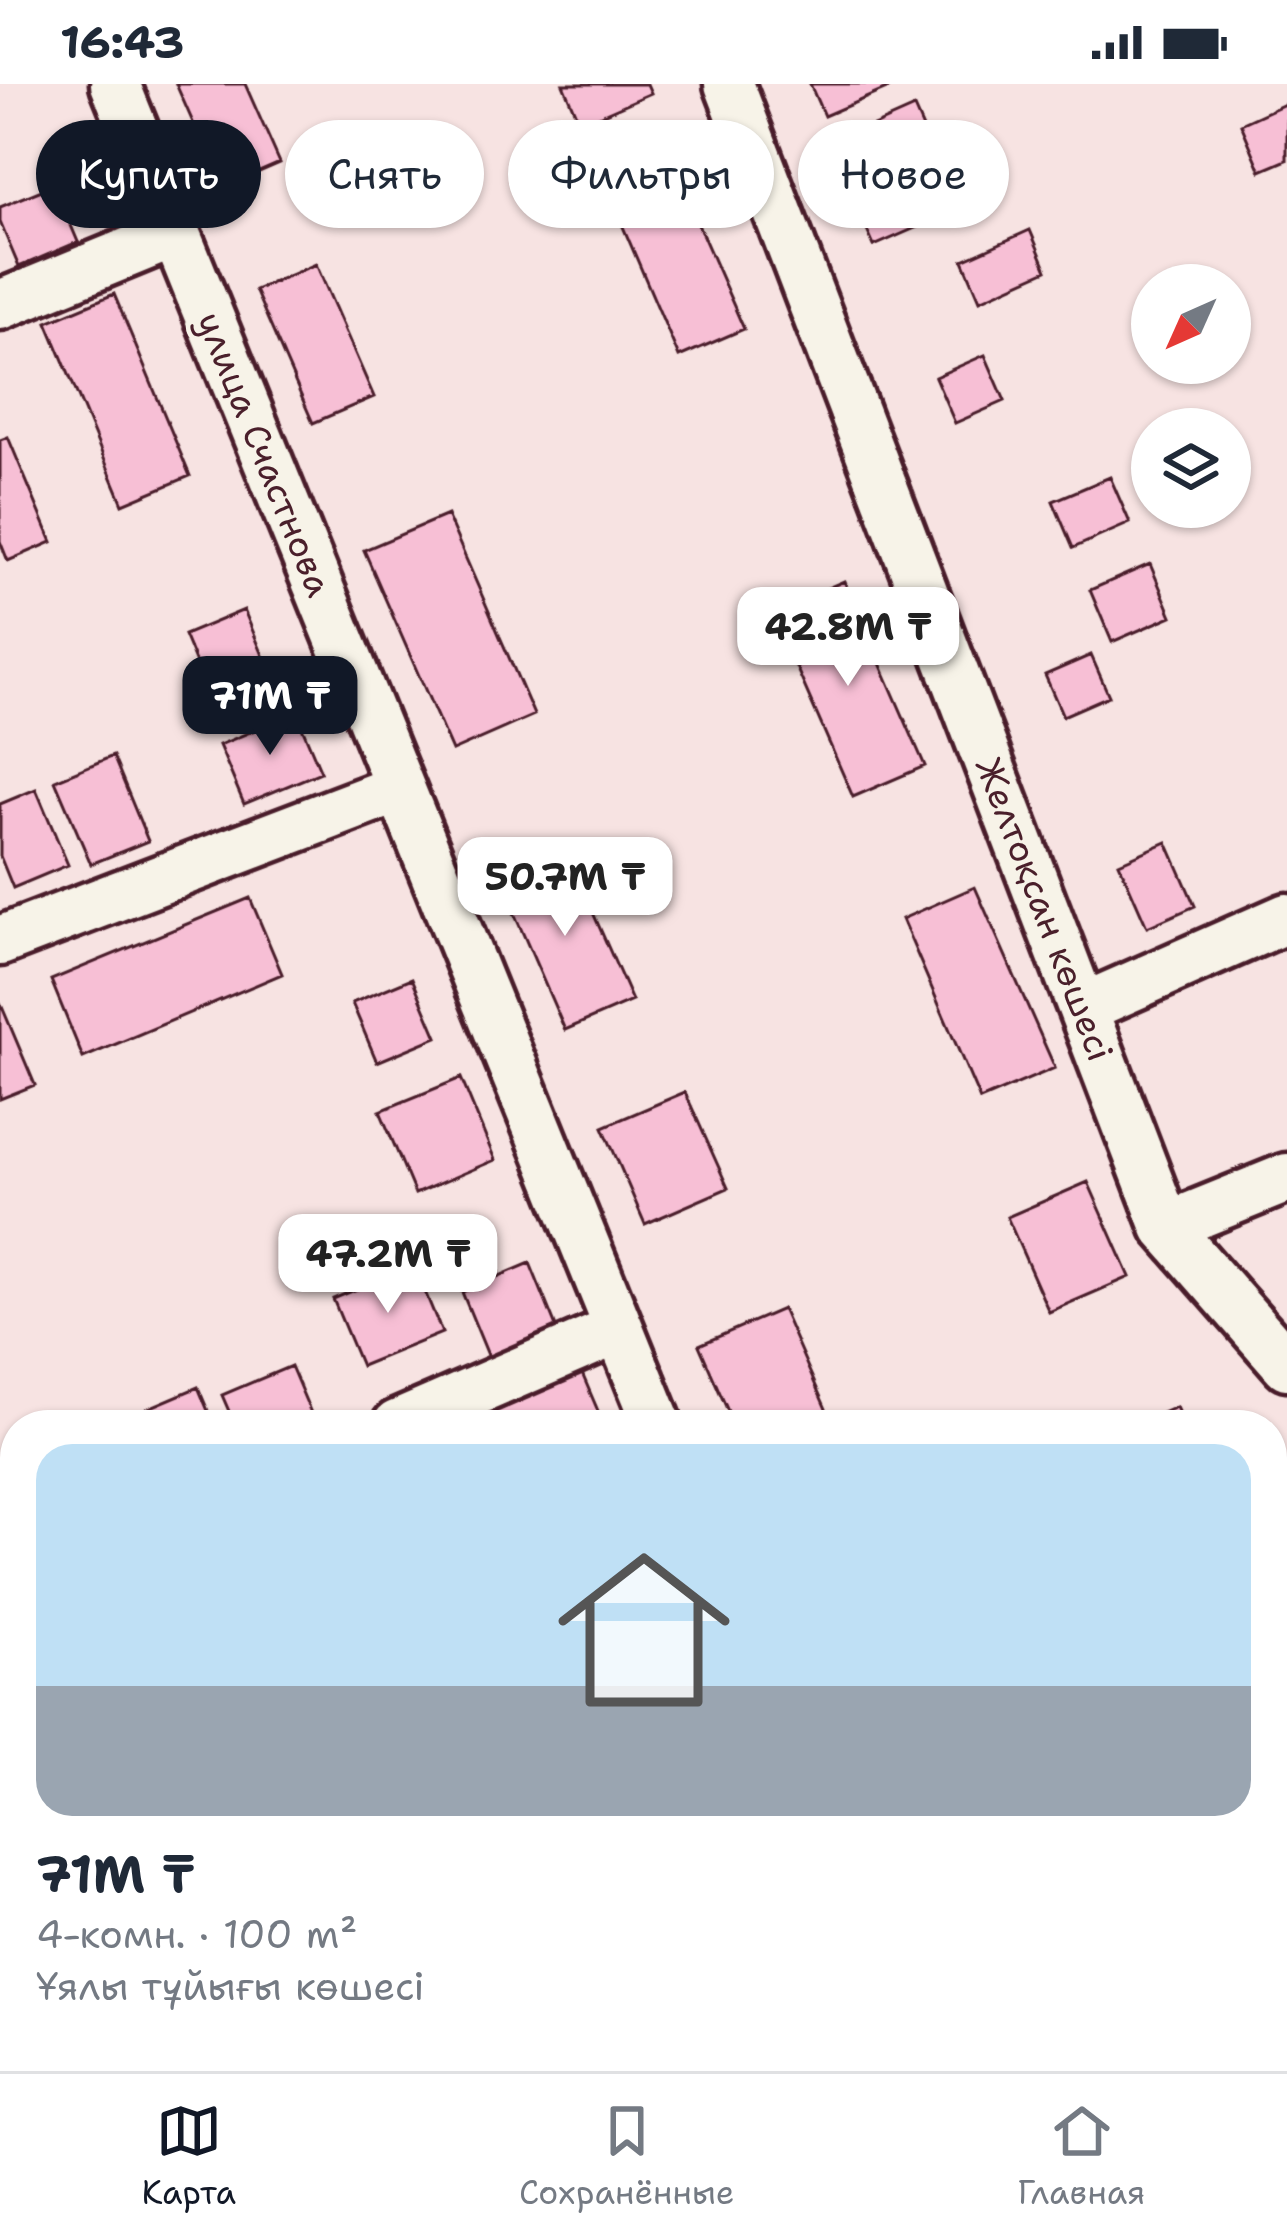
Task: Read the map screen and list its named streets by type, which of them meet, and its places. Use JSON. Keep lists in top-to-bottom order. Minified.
{"streets":{"street":["улица Счастнова","Желтоқсан көшесі"]},"north":"bottom left","page":{"status":"16:43","chip":["Купить","Снять","Фильтры","Новое"],"price":["42.8M ₸","71M ₸","50.7M ₸","47.2M ₸"],"list":[{"name":"71M ₸","note":"4-комн. · 100 m² · Ұялы тұйығы көшесі"}],"tabs":["Карта","Сохранённые","Главная"]}}
